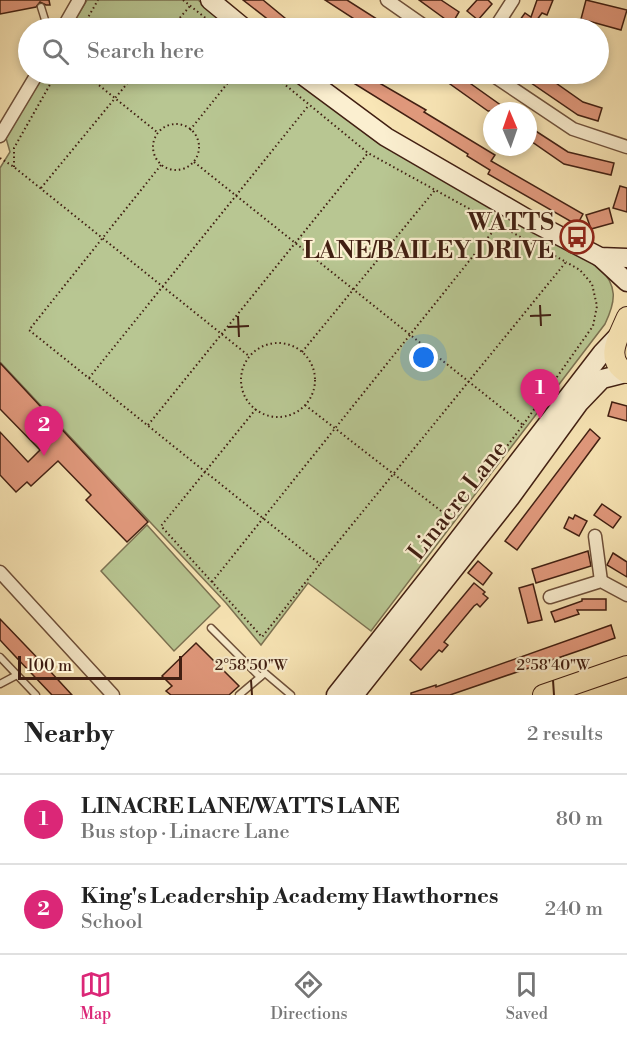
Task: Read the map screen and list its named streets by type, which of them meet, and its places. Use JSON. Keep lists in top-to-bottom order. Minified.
{"streets":{"street":["Linacre Lane"]},"places":{"bus stop":["WATTS LANE/BAILEY DRIVE"]},"scale_bar":"100 m","north":"top","page":{"search":"Search here","pins":["1","2"],"scale":"100 m","heading":["Nearby","2 results"],"list":[{"mark":"1","name":"LINACRE LANE/WATTS LANE","note":"Bus stop · Linacre Lane","value":"80 m"},{"mark":"2","name":"King's Leadership Academy Hawthornes","note":"School","value":"240 m"}],"nav":["Map","Directions","Saved"]},"coordinates":["2°58'50\"W","2°58'40\"W"]}
